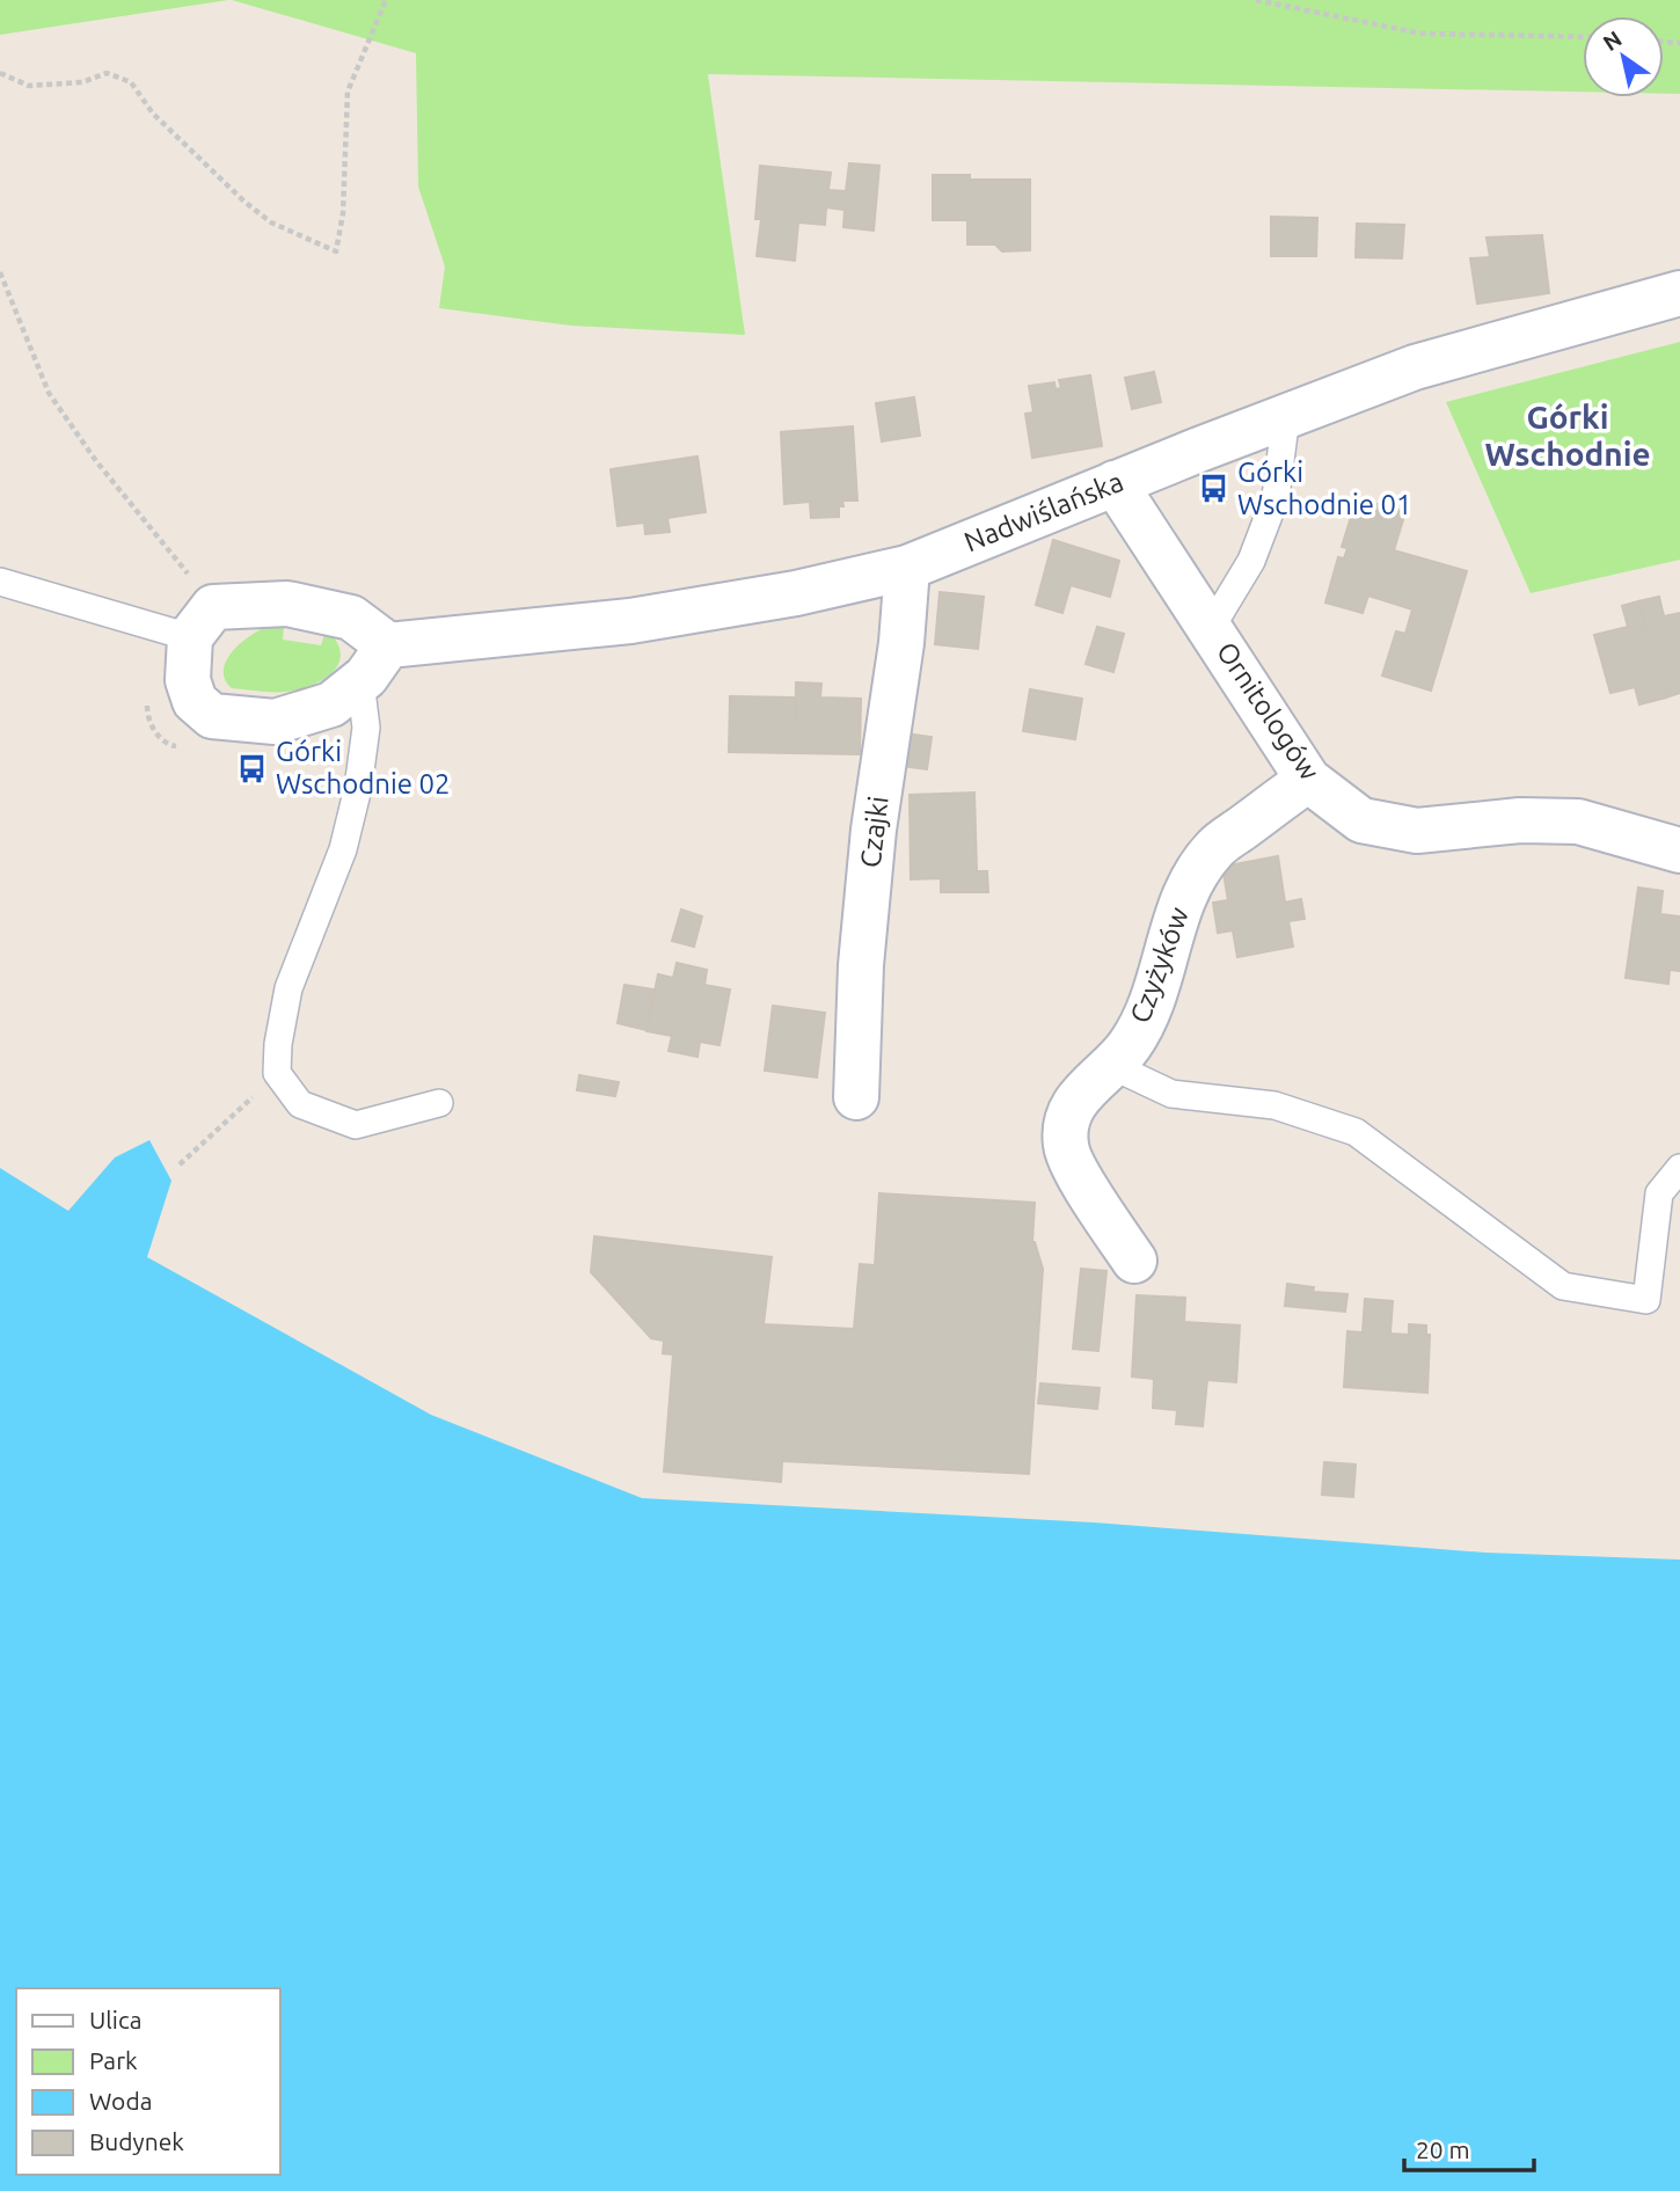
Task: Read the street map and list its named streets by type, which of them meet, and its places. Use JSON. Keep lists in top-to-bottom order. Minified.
{"streets":{"street":["Nadwiślańska","Ornitologów","Czajki","Czyżyków"]},"crossings":[["Nadwiślańska","Ornitologów"],["Nadwiślańska","Czajki"],["Ornitologów","Czyżyków"]],"districts":["Górki Wschodnie"],"places":{"bus stop":["Górki Wschodnie 01","Górki Wschodnie 02"]},"legend":["Ulica","Park","Woda","Budynek"],"scale_bar":"20 m","north":"top left"}
